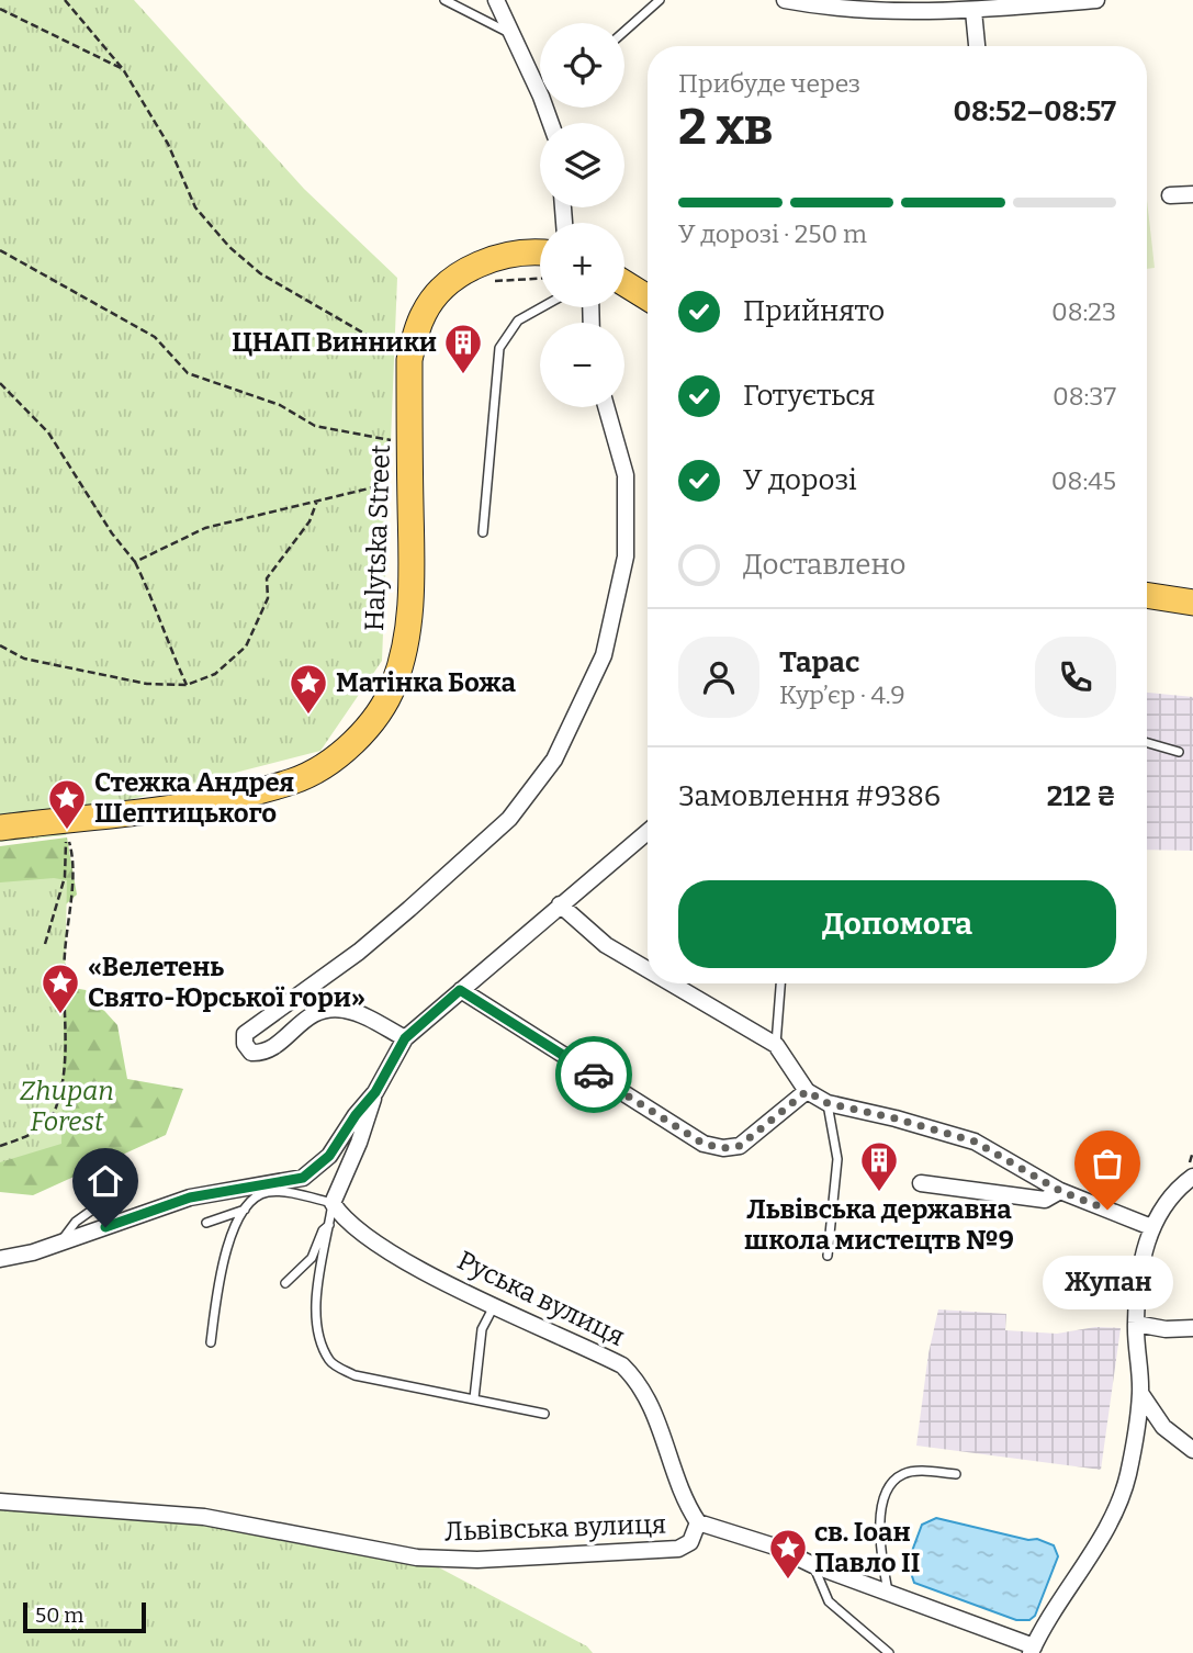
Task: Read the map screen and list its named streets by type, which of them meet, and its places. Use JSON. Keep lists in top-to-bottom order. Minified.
{"streets":{"main road":["Halytska Street"],"street":["Руська вулиця","Львівська вулиця"]},"crossings":[["Руська вулиця","Львівська вулиця"]],"parks":["Zhupan Forest"],"places":{"building":["ЦНАП Винники","Львівська державна школа мистецтв №9"],"place":["Матінка Божа","Стежка Андрея Шептицького","«Велетень Свято-Юрської гори»","св. Іоан Павло ІІ"],"other":["Жупан"]},"scale_bar":"50 m","page":{"map_buttons":["+","−"],"heading":["2 хв","Прибуде через","08:52–08:57"],"panel":["Тарас","Кур’єр · 4.9","Замовлення #9386","212 ₴"],"bar":"У дорозі · 250 m","list":[["Прийнято","08:23"],["Готується","08:37"],["У дорозі","08:45"],"Доставлено"],"buttons":"Допомога","bubble":"Жупан","scale":"50 m"}}
